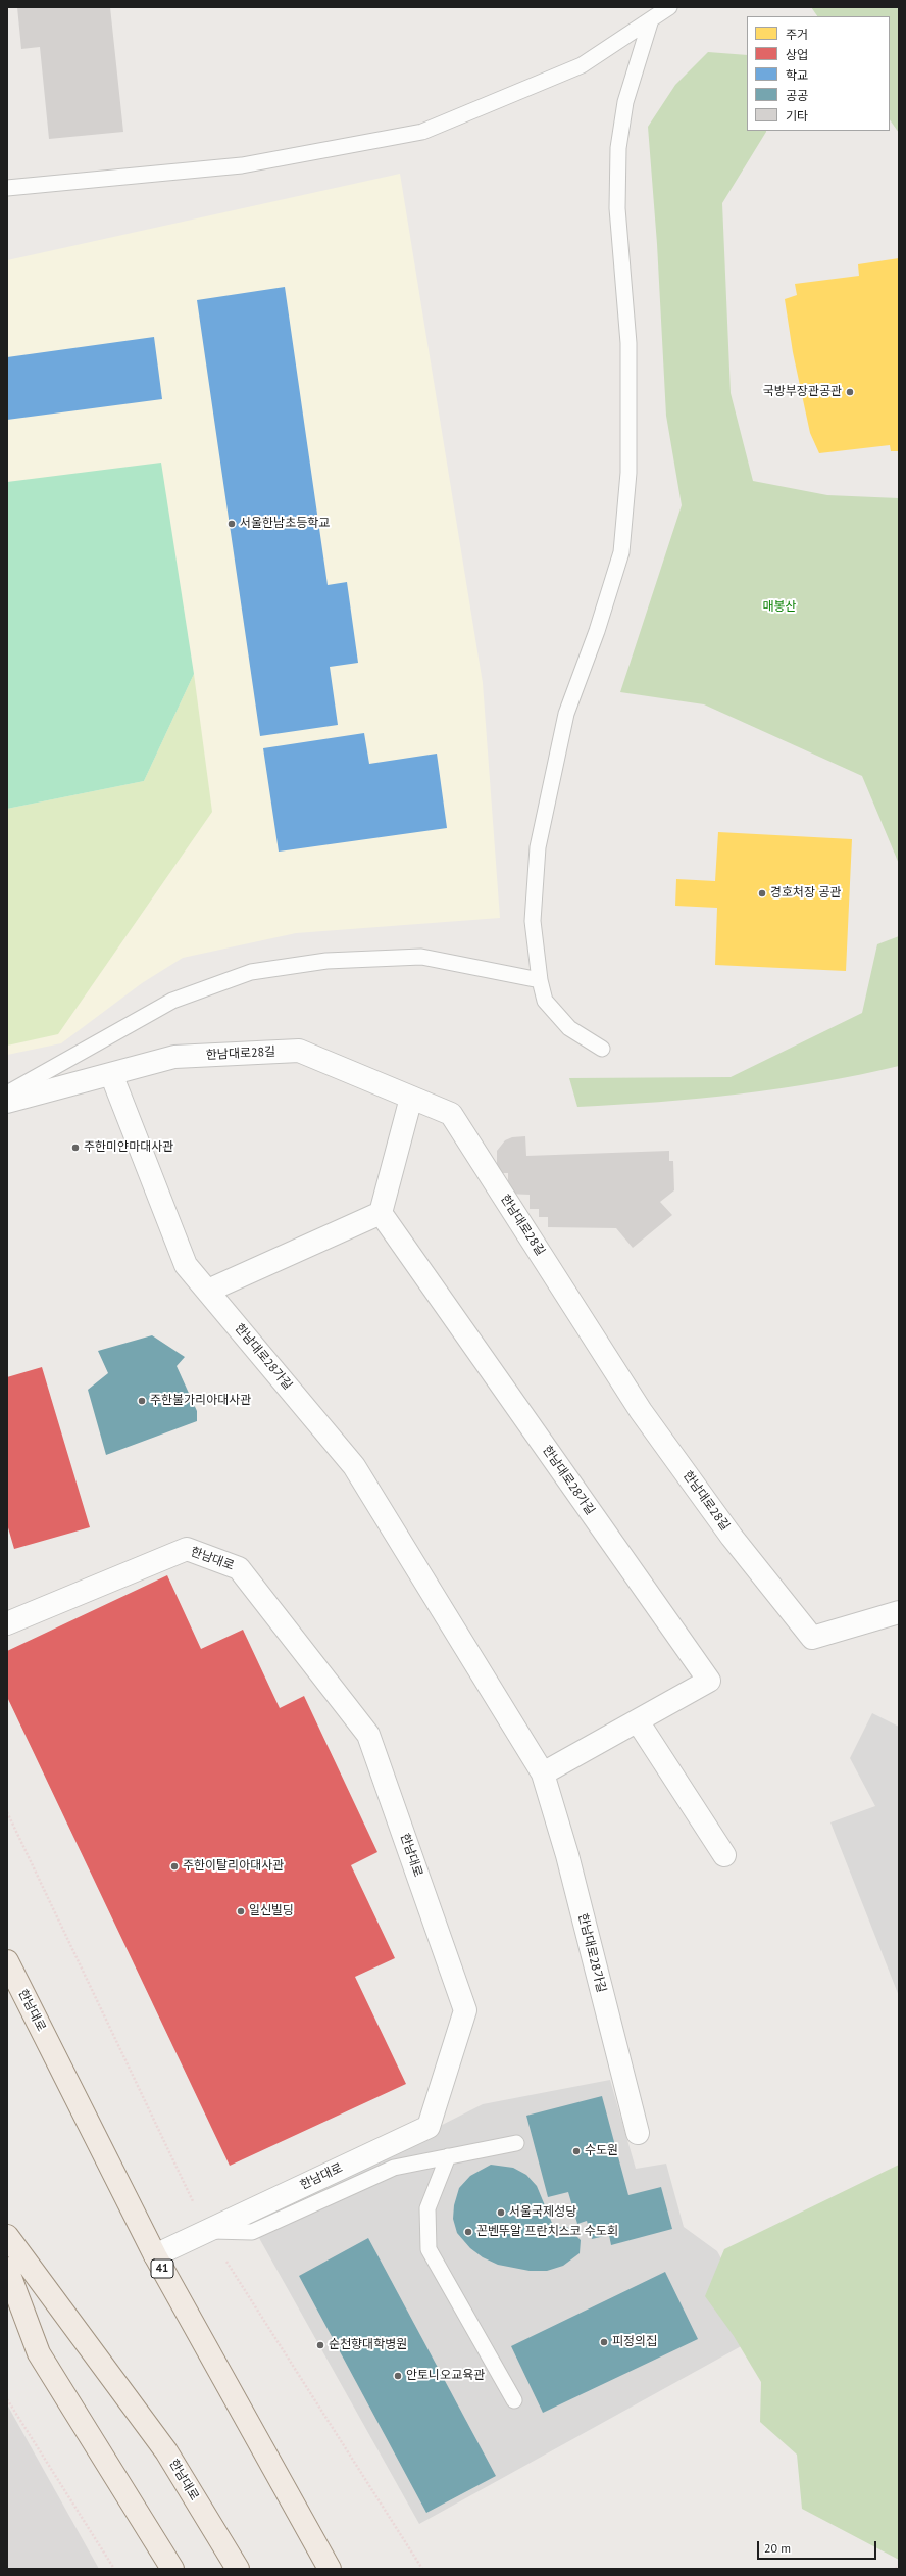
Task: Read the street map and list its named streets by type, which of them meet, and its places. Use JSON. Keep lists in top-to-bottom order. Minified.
{"streets":{"main road":["한남대로","41"],"street":["한남대로28길","한남대로28가길"]},"crossings":[["한남대로28길","한남대로28가길"]],"parks":["매봉산"],"places":["국방부장관공관","서울한남초등학교","경호처장 공관","주한미얀마대사관","주한불가리아대사관","주한이탈리아대사관","일신빌딩","수도원","서울국제성당","꼰벤뚜알 프란치스코 수도회","피정의집","순천향대학병원","안토니오교육관"],"legend":["주거","상업","학교","공공","기타"],"scale_bar":"20 m"}
